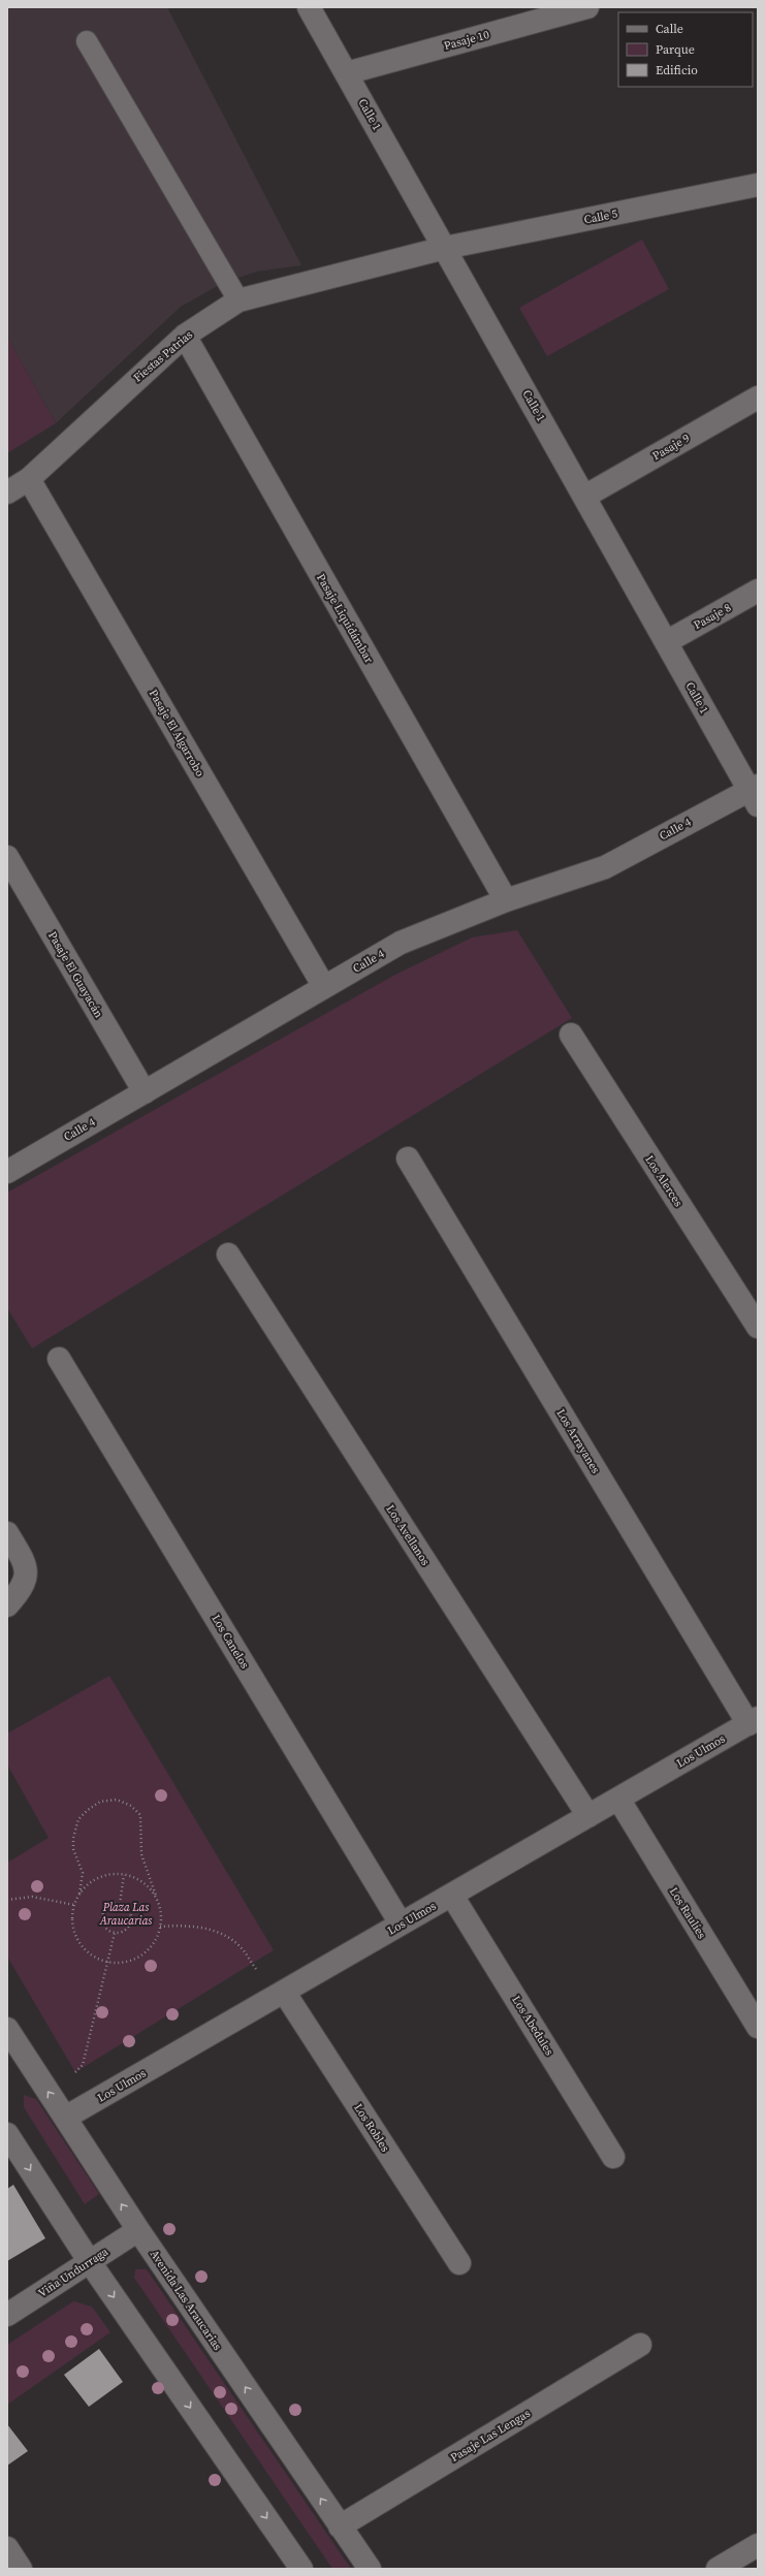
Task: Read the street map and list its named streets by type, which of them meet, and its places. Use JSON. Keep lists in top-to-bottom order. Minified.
{"streets":{"street":["Pasaje 10","Calle 1","Calle 5","Fiestas Patrias","Pasaje 9","Pasaje 8","Pasaje Liquidámbar","Pasaje El Algarrobo","Calle 4","Pasaje El Guayacán","Los Alerces","Los Arrayanes","Los Avellanos","Los Canelos","Los Ulmos","Los Raulíes","Los Abedules","Los Robles","Viña Undurraga","Avenida Las Araucarias","Pasaje Las Lengas"]},"crossings":[["Pasaje 10","Calle 1"],["Calle 1","Calle 5"],["Calle 1","Fiestas Patrias"],["Calle 1","Pasaje 9"],["Calle 1","Pasaje 8"],["Calle 1","Calle 4"],["Calle 5","Fiestas Patrias"],["Fiestas Patrias","Pasaje Liquidámbar"],["Fiestas Patrias","Pasaje El Algarrobo"],["Pasaje Liquidámbar","Calle 4"],["Pasaje El Algarrobo","Calle 4"],["Calle 4","Pasaje El Guayacán"],["Los Arrayanes","Los Ulmos"],["Los Avellanos","Los Ulmos"],["Los Canelos","Los Ulmos"],["Los Ulmos","Los Raulíes"],["Los Ulmos","Los Abedules"],["Los Ulmos","Los Robles"],["Los Ulmos","Avenida Las Araucarias"],["Viña Undurraga","Avenida Las Araucarias"],["Avenida Las Araucarias","Pasaje Las Lengas"]],"parks":["Plaza Las Araucarias"],"legend":["Calle","Parque","Edificio"]}
